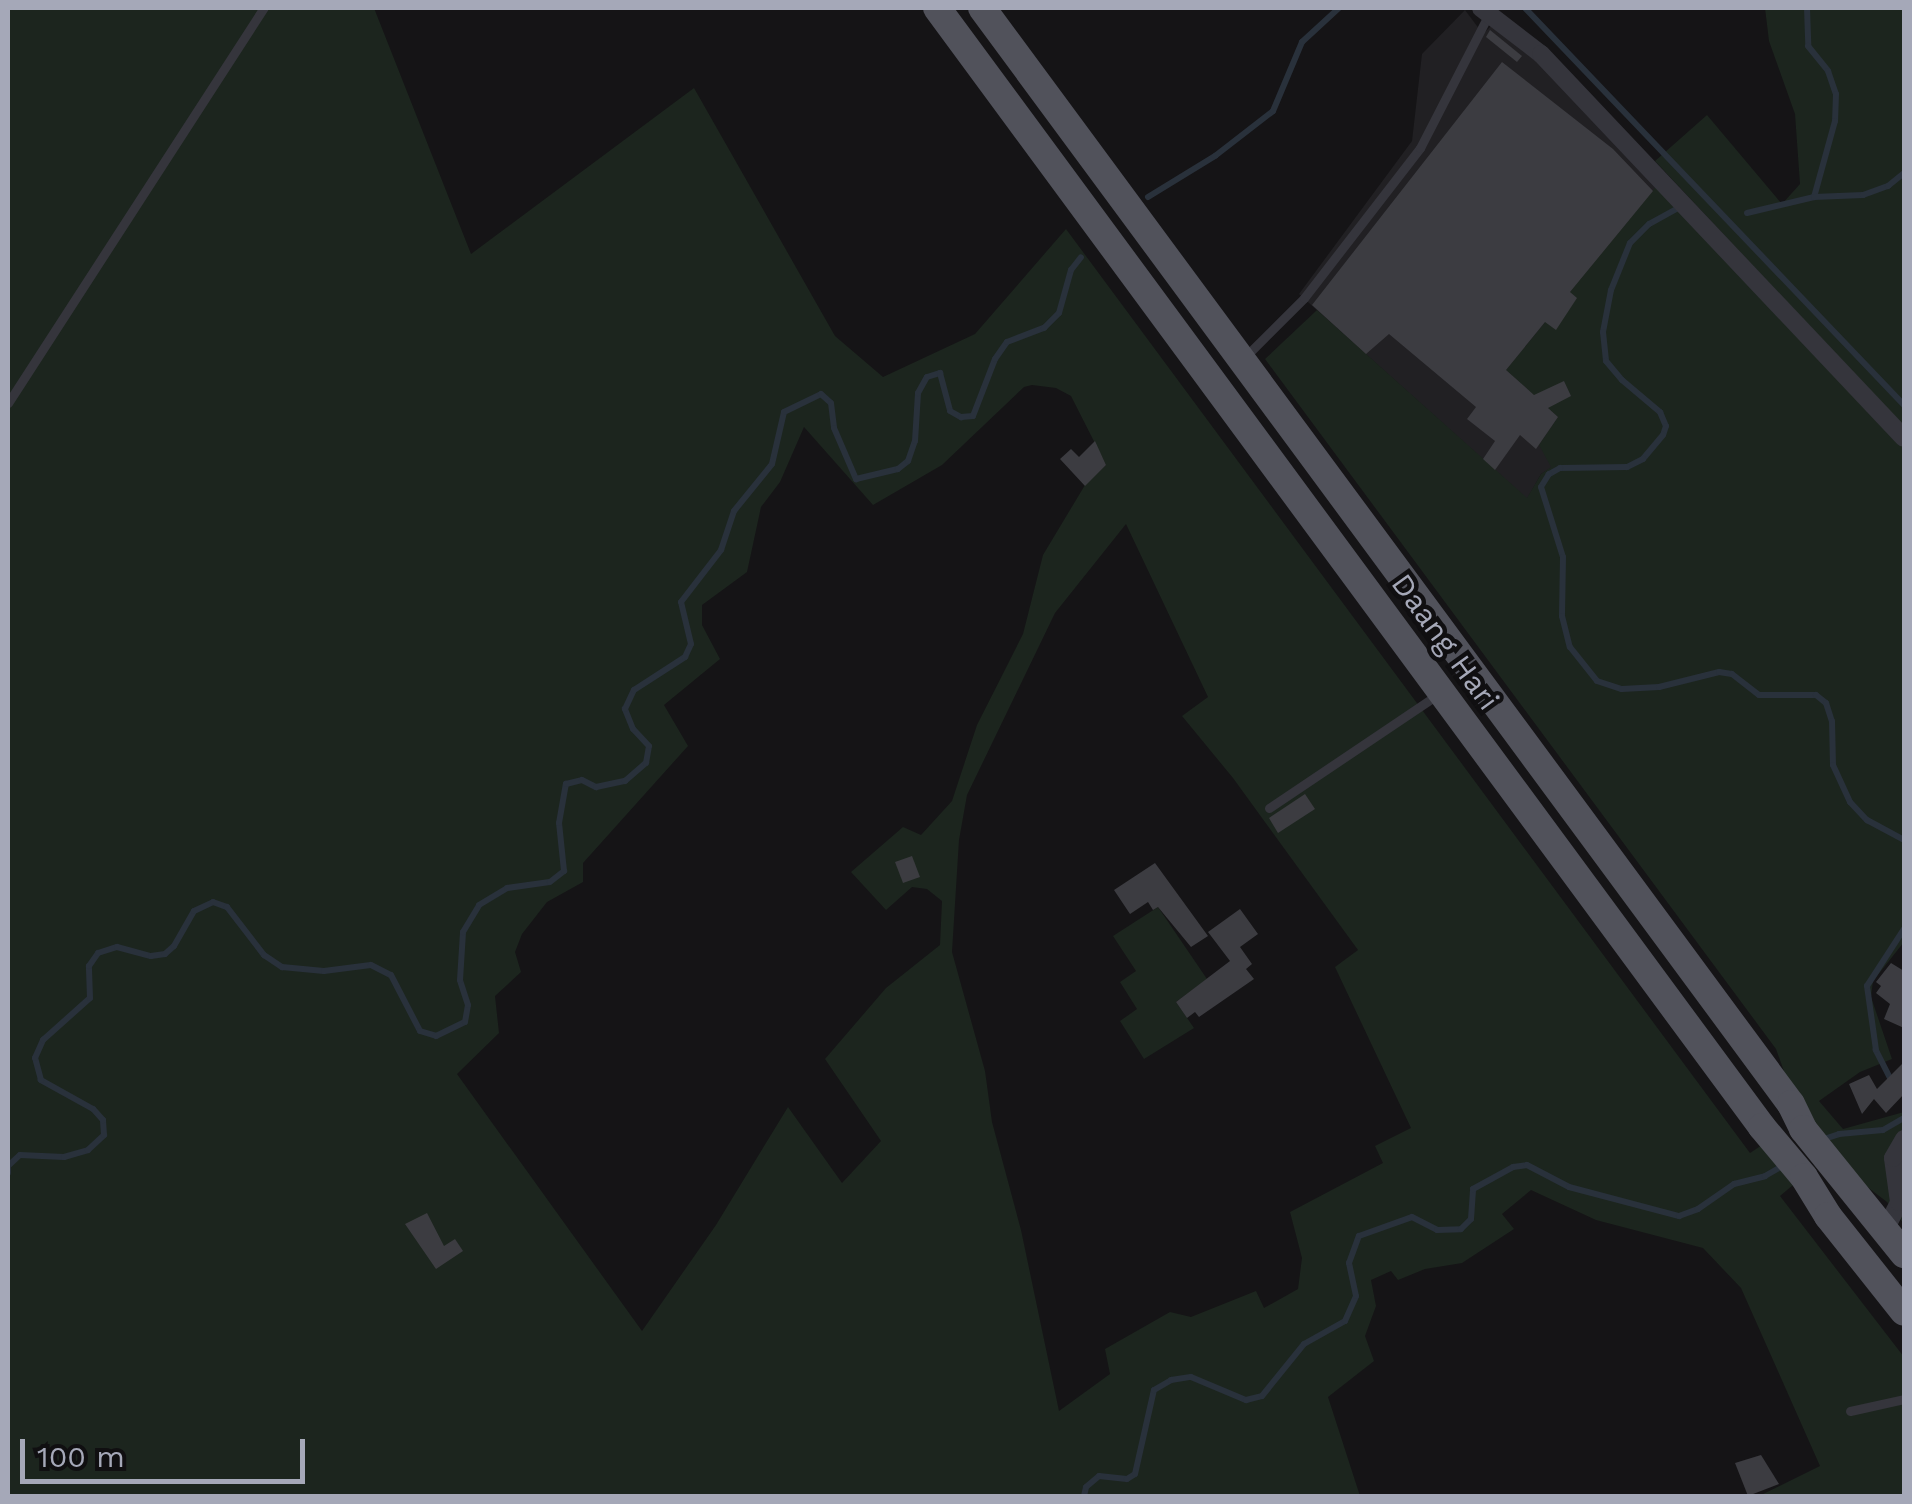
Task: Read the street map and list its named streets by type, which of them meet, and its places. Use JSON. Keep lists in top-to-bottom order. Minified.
{"streets":{"main road":["Daang Hari"]},"scale_bar":"100 m"}
